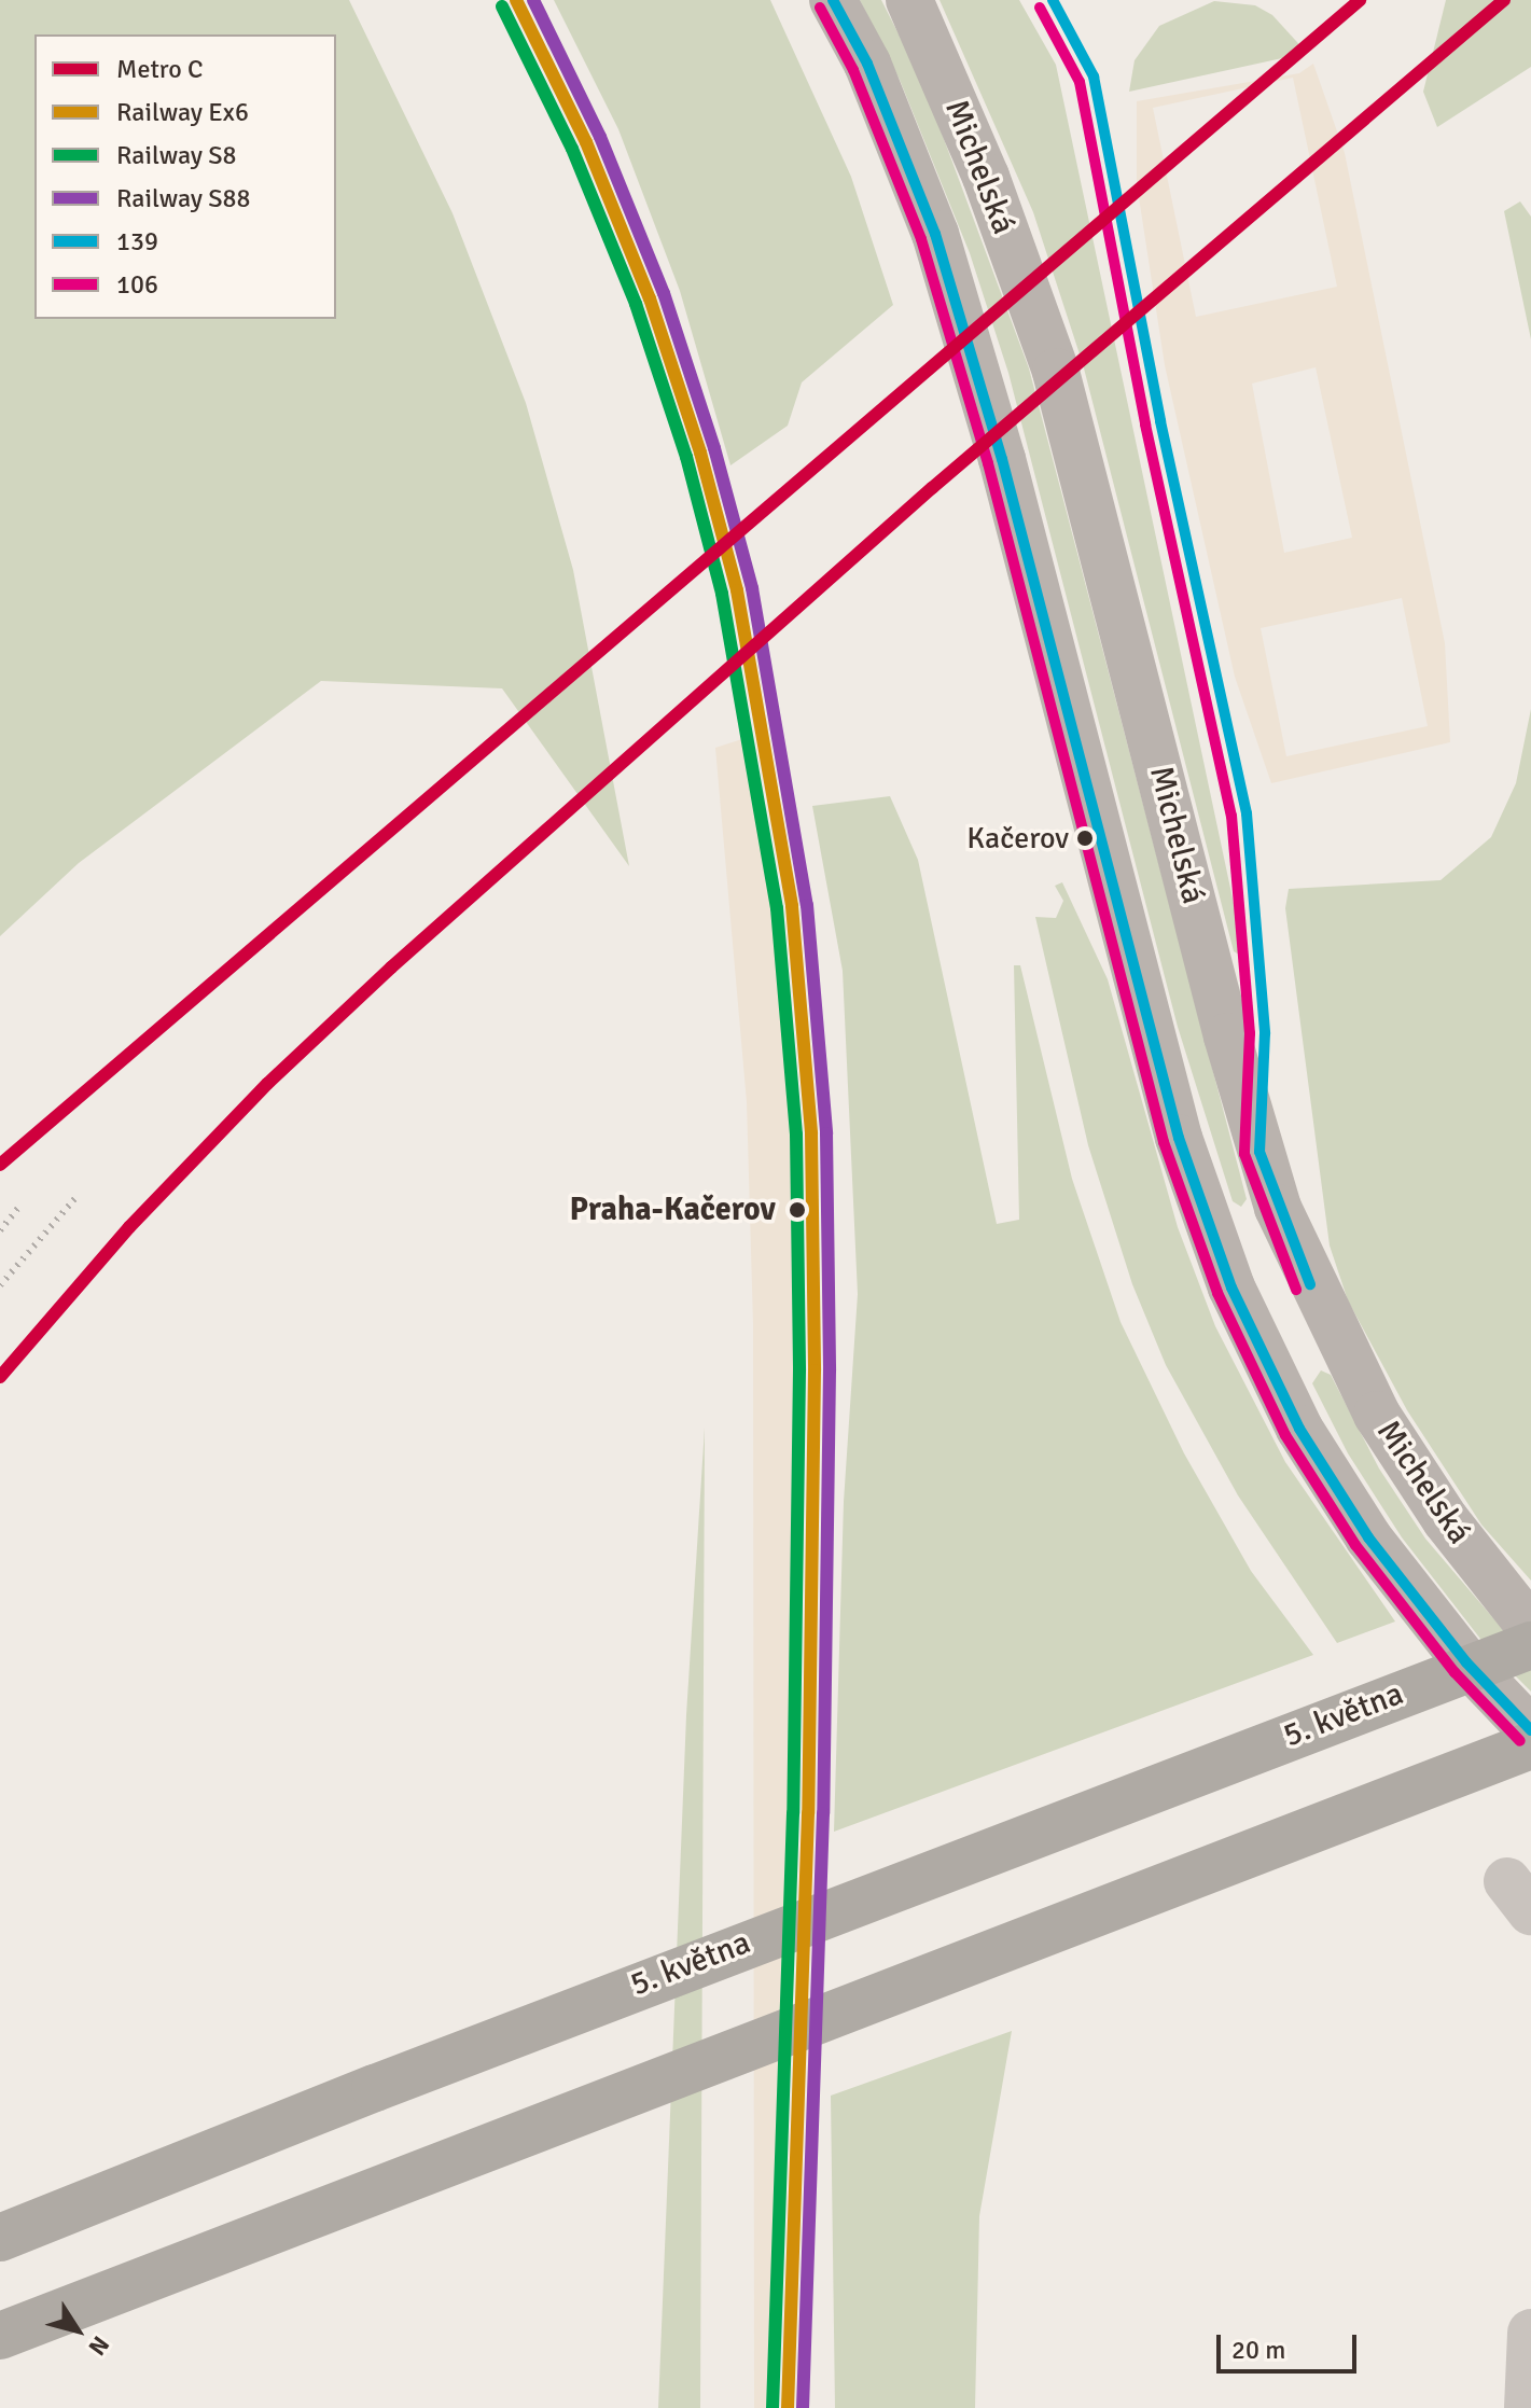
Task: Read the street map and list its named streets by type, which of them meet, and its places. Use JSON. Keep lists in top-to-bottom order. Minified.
{"streets":{"highway":["5. května"],"main road":["Michelská"]},"places":["Kačerov","Praha-Kačerov"],"lines":["metro line C","rail line Ex6","rail line S88","transit line 139","rail line S8","transit line 106"],"legend":["Metro C","Railway Ex6","Railway S8","Railway S88","139","106"],"scale_bar":"20 m","north":"bottom right"}
